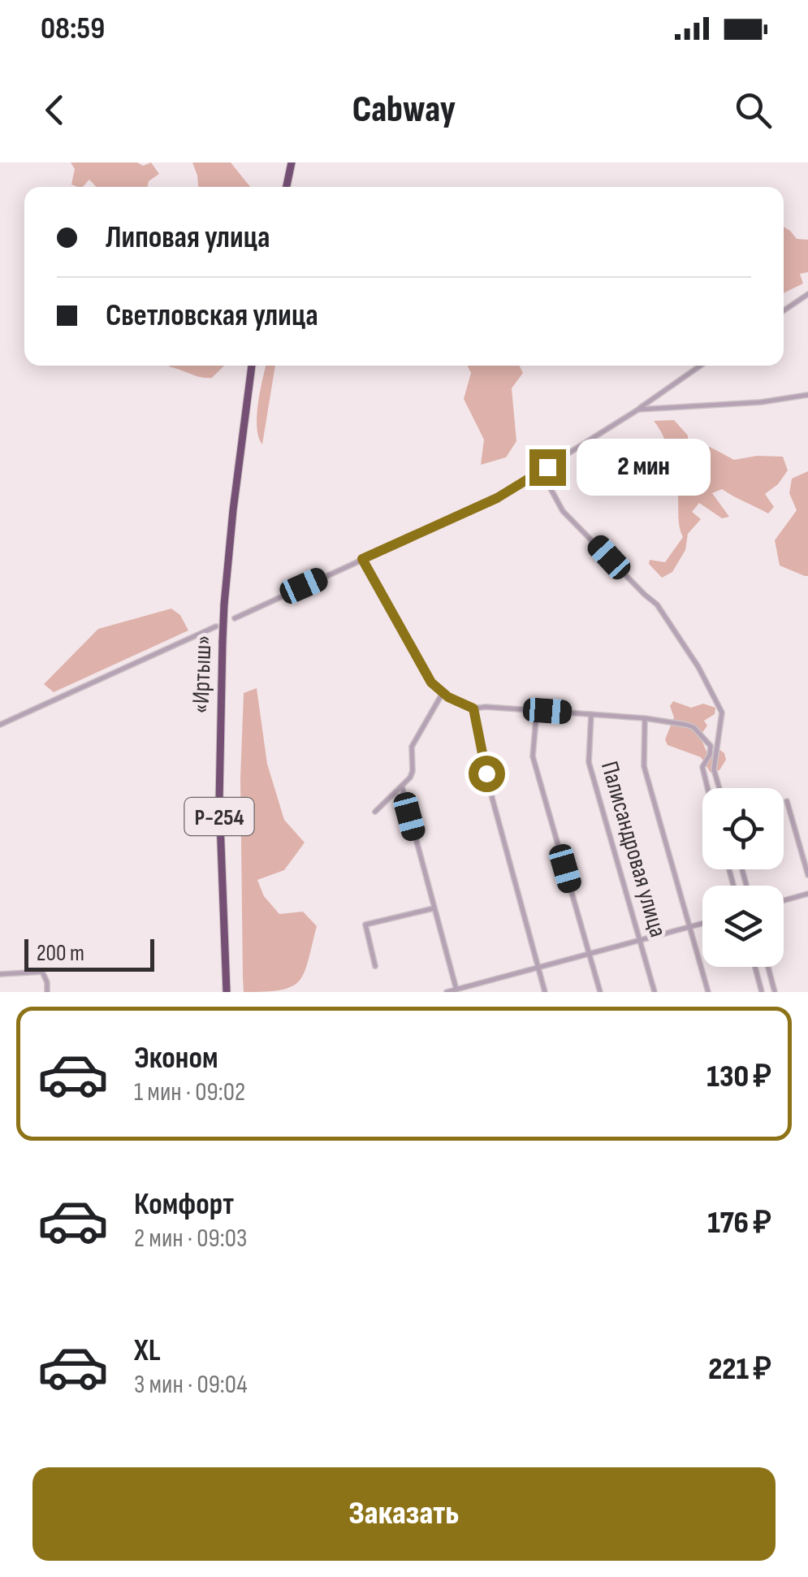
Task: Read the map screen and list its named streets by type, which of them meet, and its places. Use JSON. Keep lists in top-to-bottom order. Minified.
{"streets":{"highway":["«Иртыш»","Р-254"],"street":["Палисандровая улица"]},"scale_bar":"200 m","page":{"status":"08:59","header":"Cabway","banner":["Липовая улица","Светловская улица"],"bubble":"2 мин","scale":"200 m","list":[{"name":"Эконом","note":"1 мин · 09:02","value":"130 ₽"},{"name":"Комфорт","note":"2 мин · 09:03","value":"176 ₽"},{"name":"XL","note":"3 мин · 09:04","value":"221 ₽"}],"buttons":"Заказать"}}
